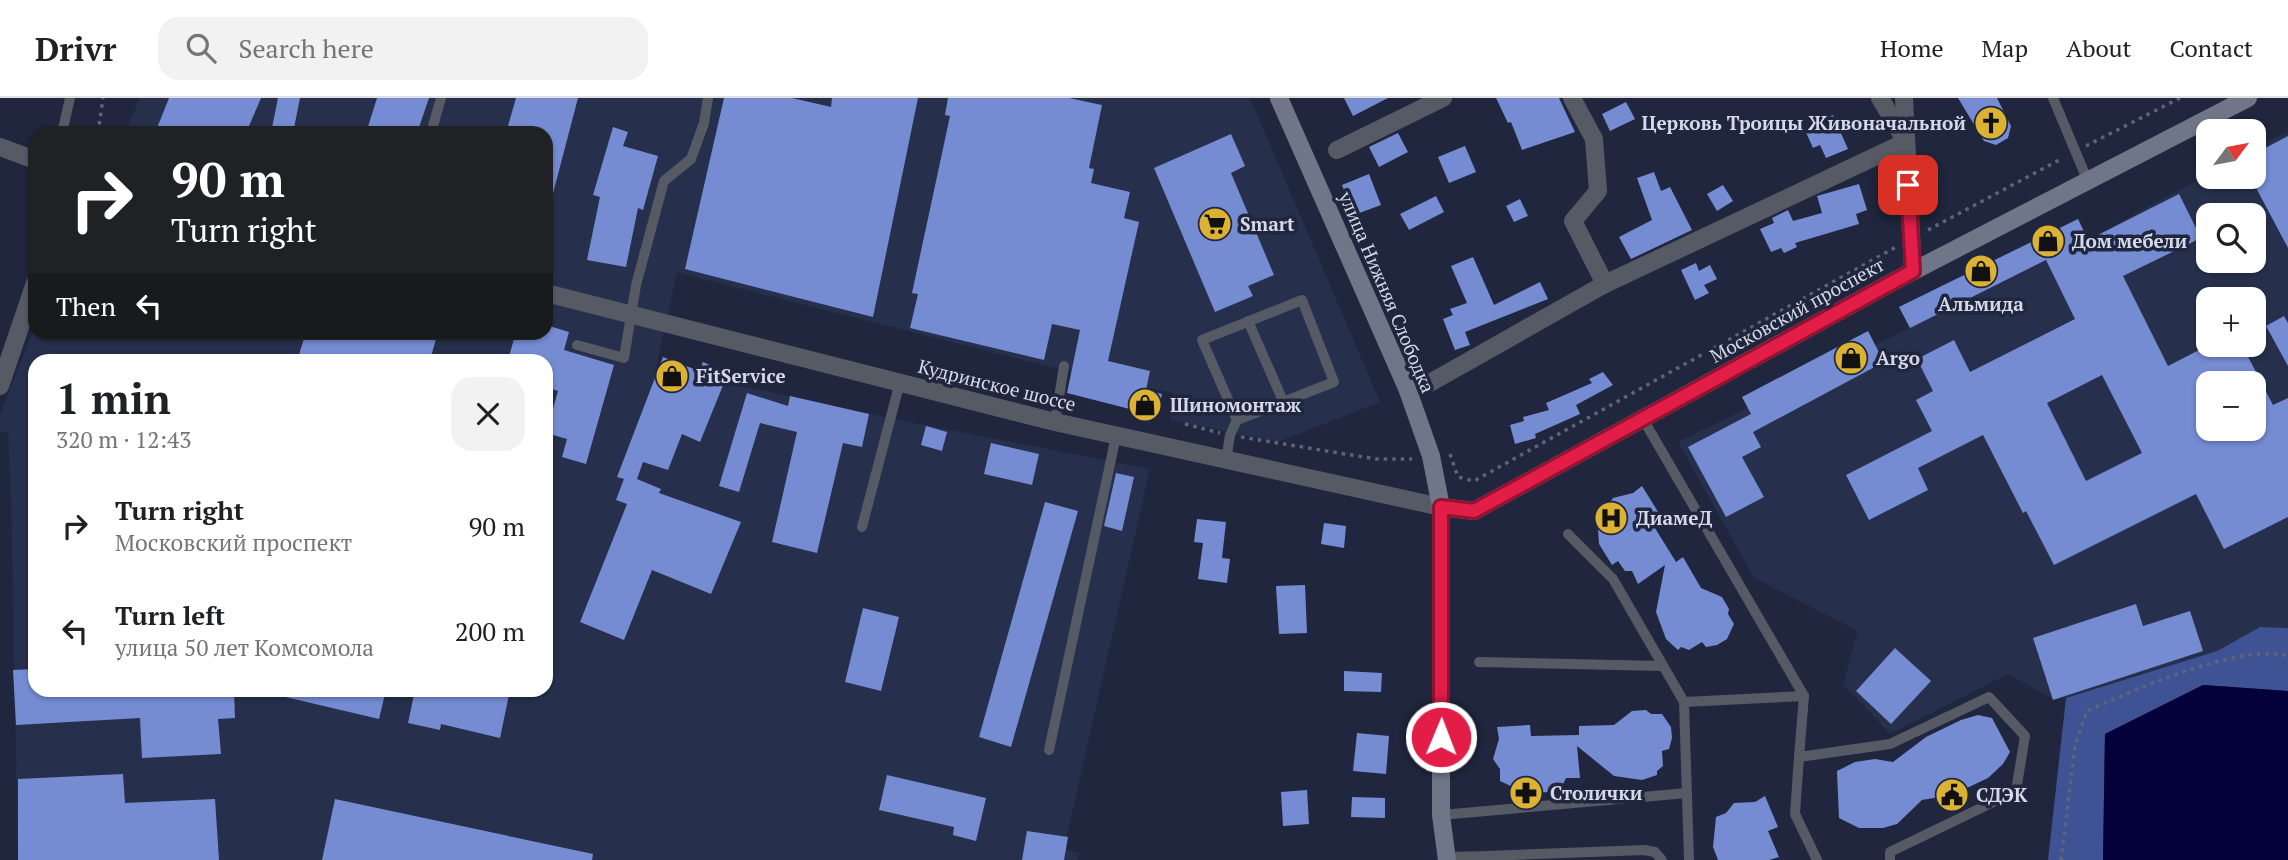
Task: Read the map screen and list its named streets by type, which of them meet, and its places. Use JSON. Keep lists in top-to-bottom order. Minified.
{"streets":{"main road":["улица Нижняя Слободка","Московский проспект"],"street":["Кудринское шоссе"]},"crossings":[["улица Нижняя Слободка","Московский проспект"],["улица Нижняя Слободка","Кудринское шоссе"],["Московский проспект","Кудринское шоссе"]],"places":{"church":["Церковь Троицы Живоначальной"],"supermarket":["Smart"],"shop":["Дом мебели","Альмида","Argo","FitService","Шиномонтаж"],"hospital":["ДиамеД"],"pharmacy":["Столички"],"public building":["СДЭК"]},"north":"top right","page":{"header":"Drivr","search":"Search here","nav":["Home","Map","About","Contact"],"map_buttons":["+","−"],"turn":["90 m","Turn right"],"then":"Then","heading":["1 min","320 m · 12:43"],"list":[{"name":"Turn right","note":"Московский проспект","value":"90 m"},{"name":"Turn left","note":"улица 50 лет Комсомола","value":"200 m"}]}}
